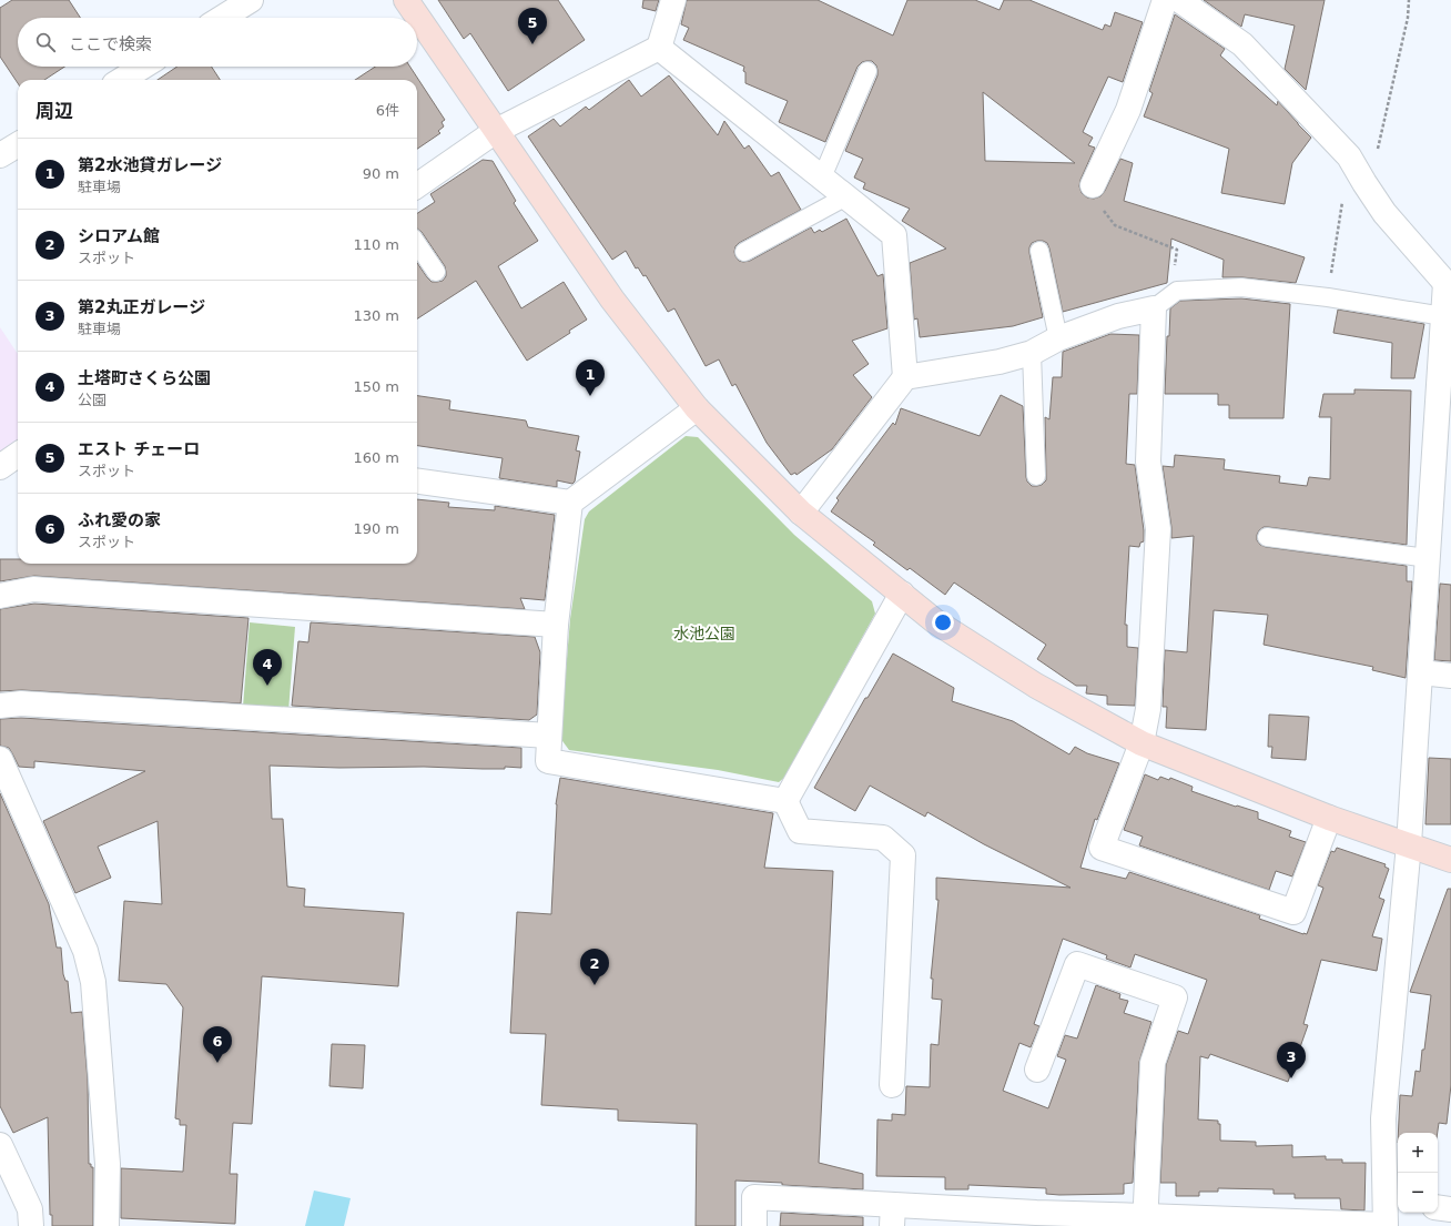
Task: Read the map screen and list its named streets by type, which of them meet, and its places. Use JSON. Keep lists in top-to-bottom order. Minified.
{"parks":["水池公園"],"page":{"pins":["5","1","4","2","6","3"],"search":"ここで検索","heading":["周辺","6件"],"list":[{"mark":"1","name":"第2水池貸ガレージ","note":"駐車場","value":"90 m"},{"mark":"2","name":"シロアム館","note":"スポット","value":"110 m"},{"mark":"3","name":"第2丸正ガレージ","note":"駐車場","value":"130 m"},{"mark":"4","name":"土塔町さくら公園","note":"公園","value":"150 m"},{"mark":"5","name":"エスト チェーロ","note":"スポット","value":"160 m"},{"mark":"6","name":"ふれ愛の家","note":"スポット","value":"190 m"}],"map_buttons":["+","−"]}}
